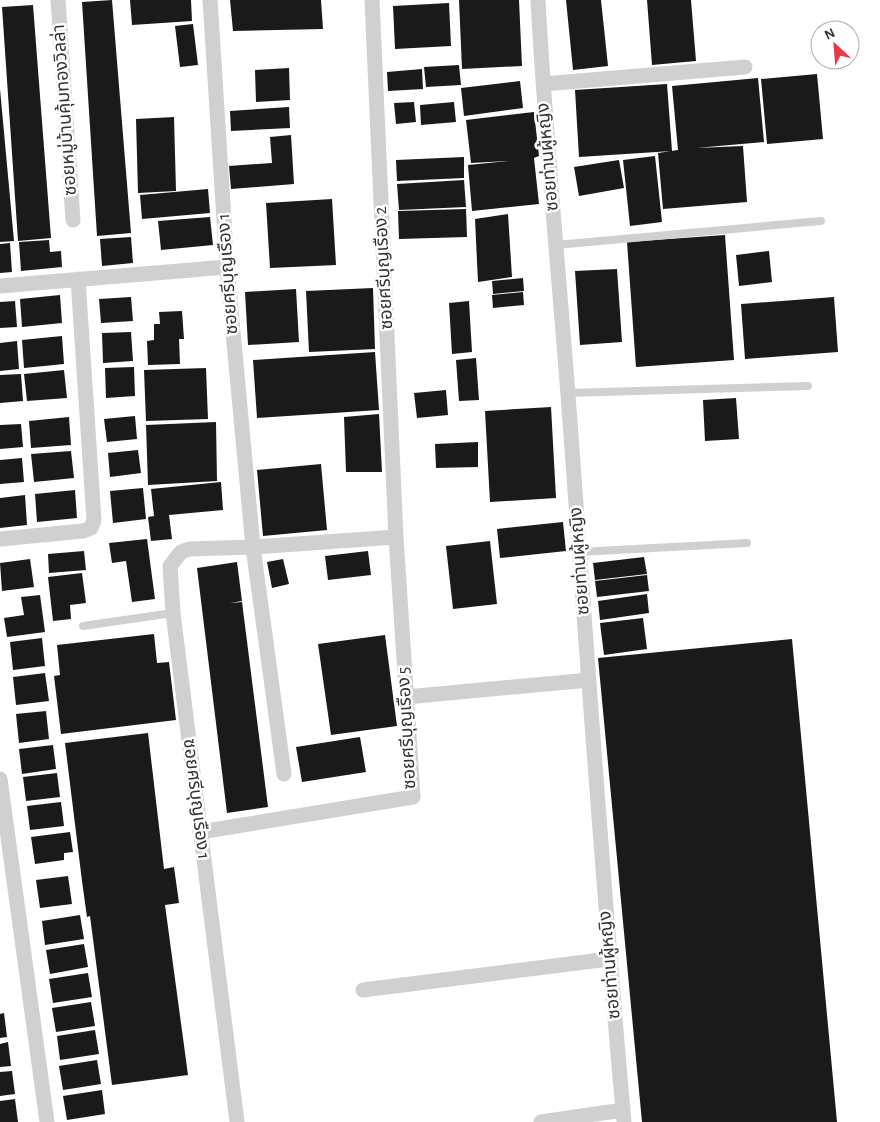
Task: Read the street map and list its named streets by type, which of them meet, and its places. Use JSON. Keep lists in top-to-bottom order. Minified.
{"streets":{"street":["ซอยหมู่บ้านคุ้มทองวิลล่า","ซอยท่านผู้หญิง","ซอยศรีบุญเรือง 2","ซอยศรีบุญเรือง 1","ซอยศรีบุญเรือง 5"]},"crossings":[["ซอยศรีบุญเรือง 2","ซอยศรีบุญเรือง 1"],["ซอยศรีบุญเรือง 2","ซอยศรีบุญเรือง 5"],["ซอยศรีบุญเรือง 1","ซอยศรีบุญเรือง 5"]],"north":"top left"}
